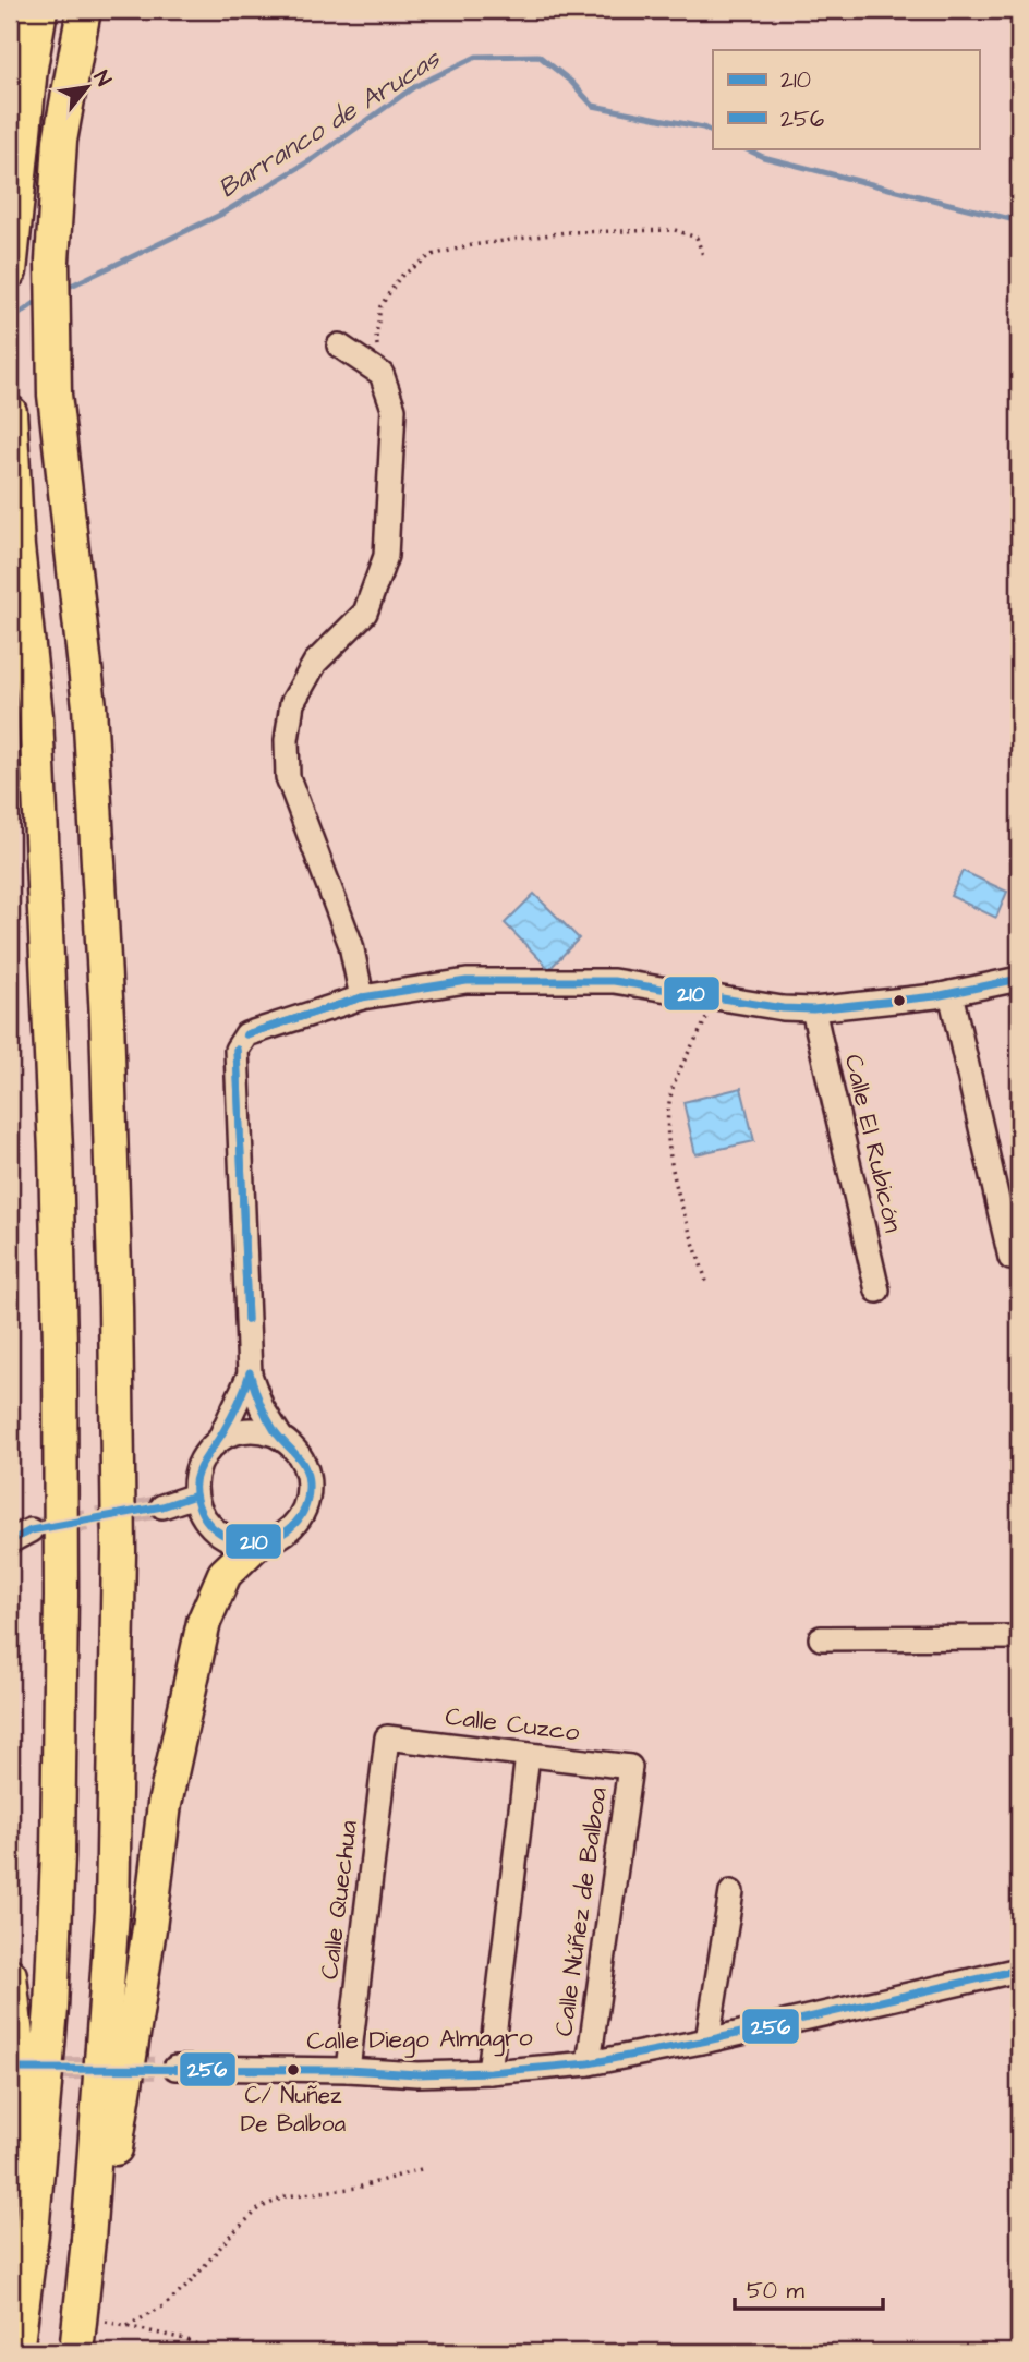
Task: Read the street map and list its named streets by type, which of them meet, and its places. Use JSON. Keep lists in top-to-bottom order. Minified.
{"streets":{"street":["Calle El Rubicón","Calle Cuzco","Calle Quechua","Calle Núñez de Balboa","Calle Diego Almagro"]},"crossings":[["Calle Cuzco","Calle Quechua"],["Calle Cuzco","Calle Núñez de Balboa"],["Calle Quechua","Calle Diego Almagro"],["Calle Núñez de Balboa","Calle Diego Almagro"]],"water":["Barranco de Arucas"],"places":["C/ Nuñez De Balboa"],"lines":["transit line 210","transit line 256"],"legend":["210","256"],"scale_bar":"50 m","north":"top right"}
